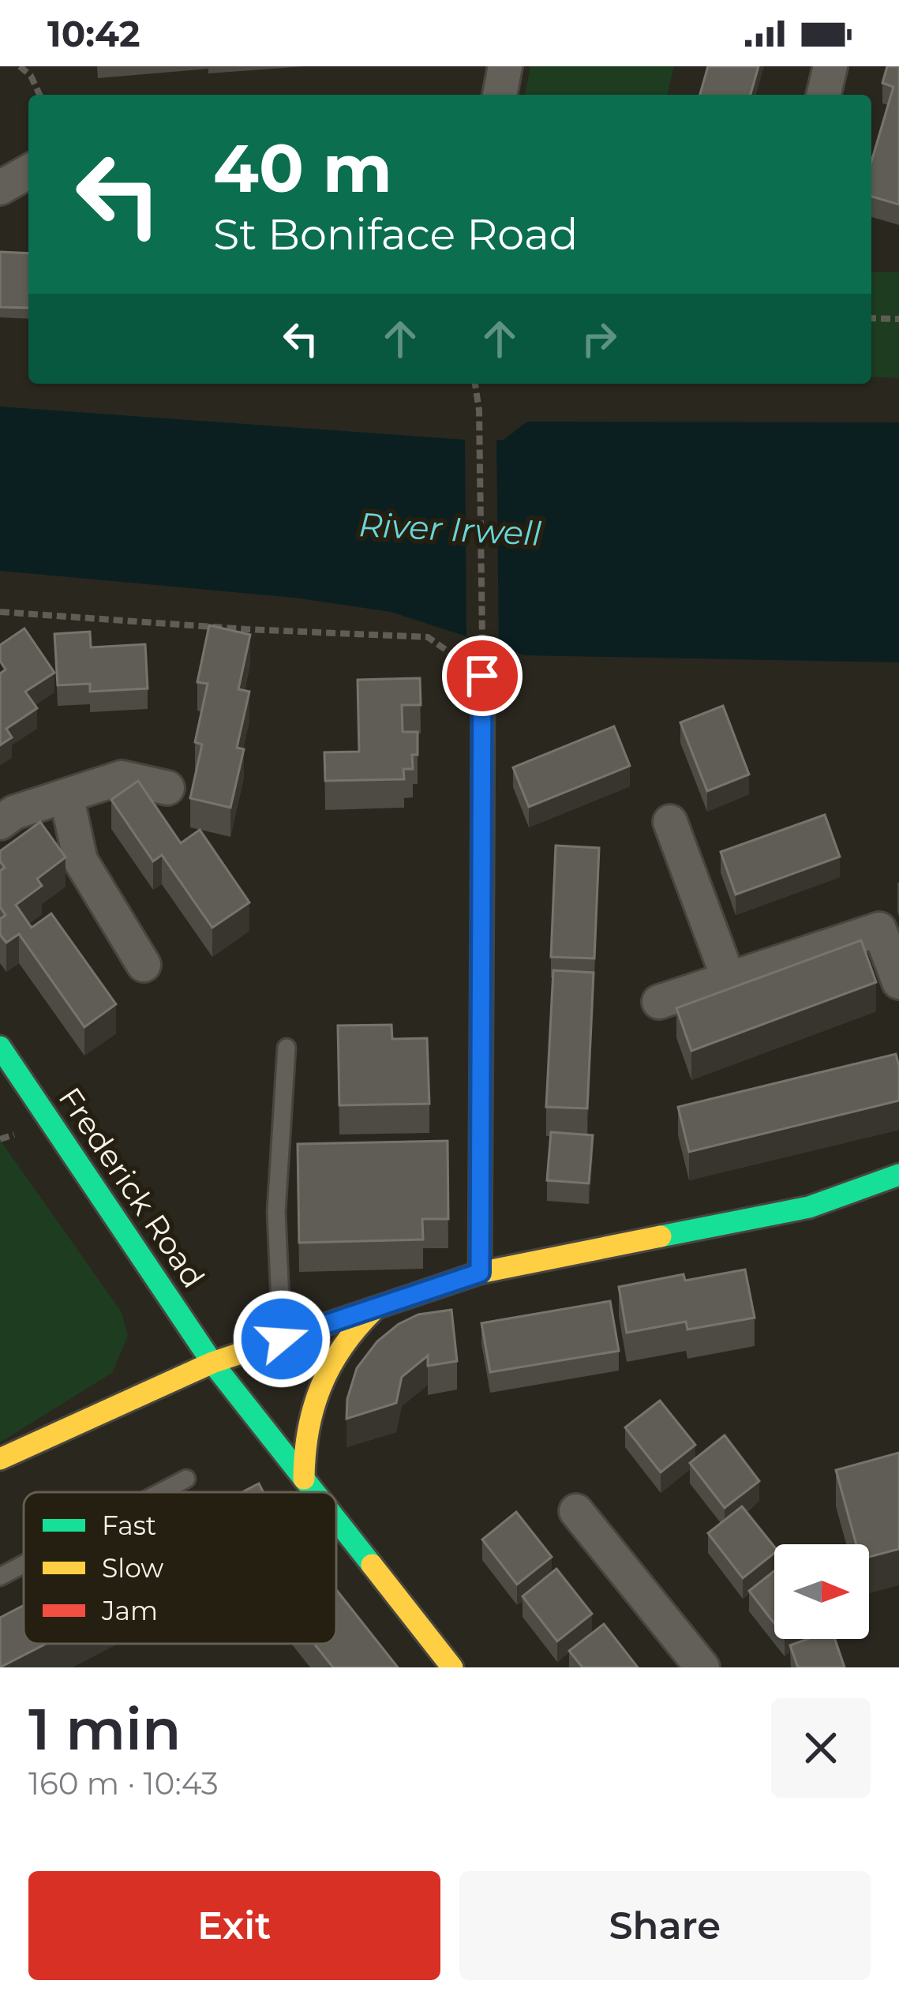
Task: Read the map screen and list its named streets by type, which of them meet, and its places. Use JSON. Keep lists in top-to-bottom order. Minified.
{"streets":{"street":["Frederick Road"]},"water":["River Irwell"],"legend":["Fast","Slow","Jam"],"north":"right","page":{"status":"10:42","turn":["40 m","St Boniface Road"],"heading":["1 min","160 m · 10:43"],"buttons":["Exit","Share"]}}
